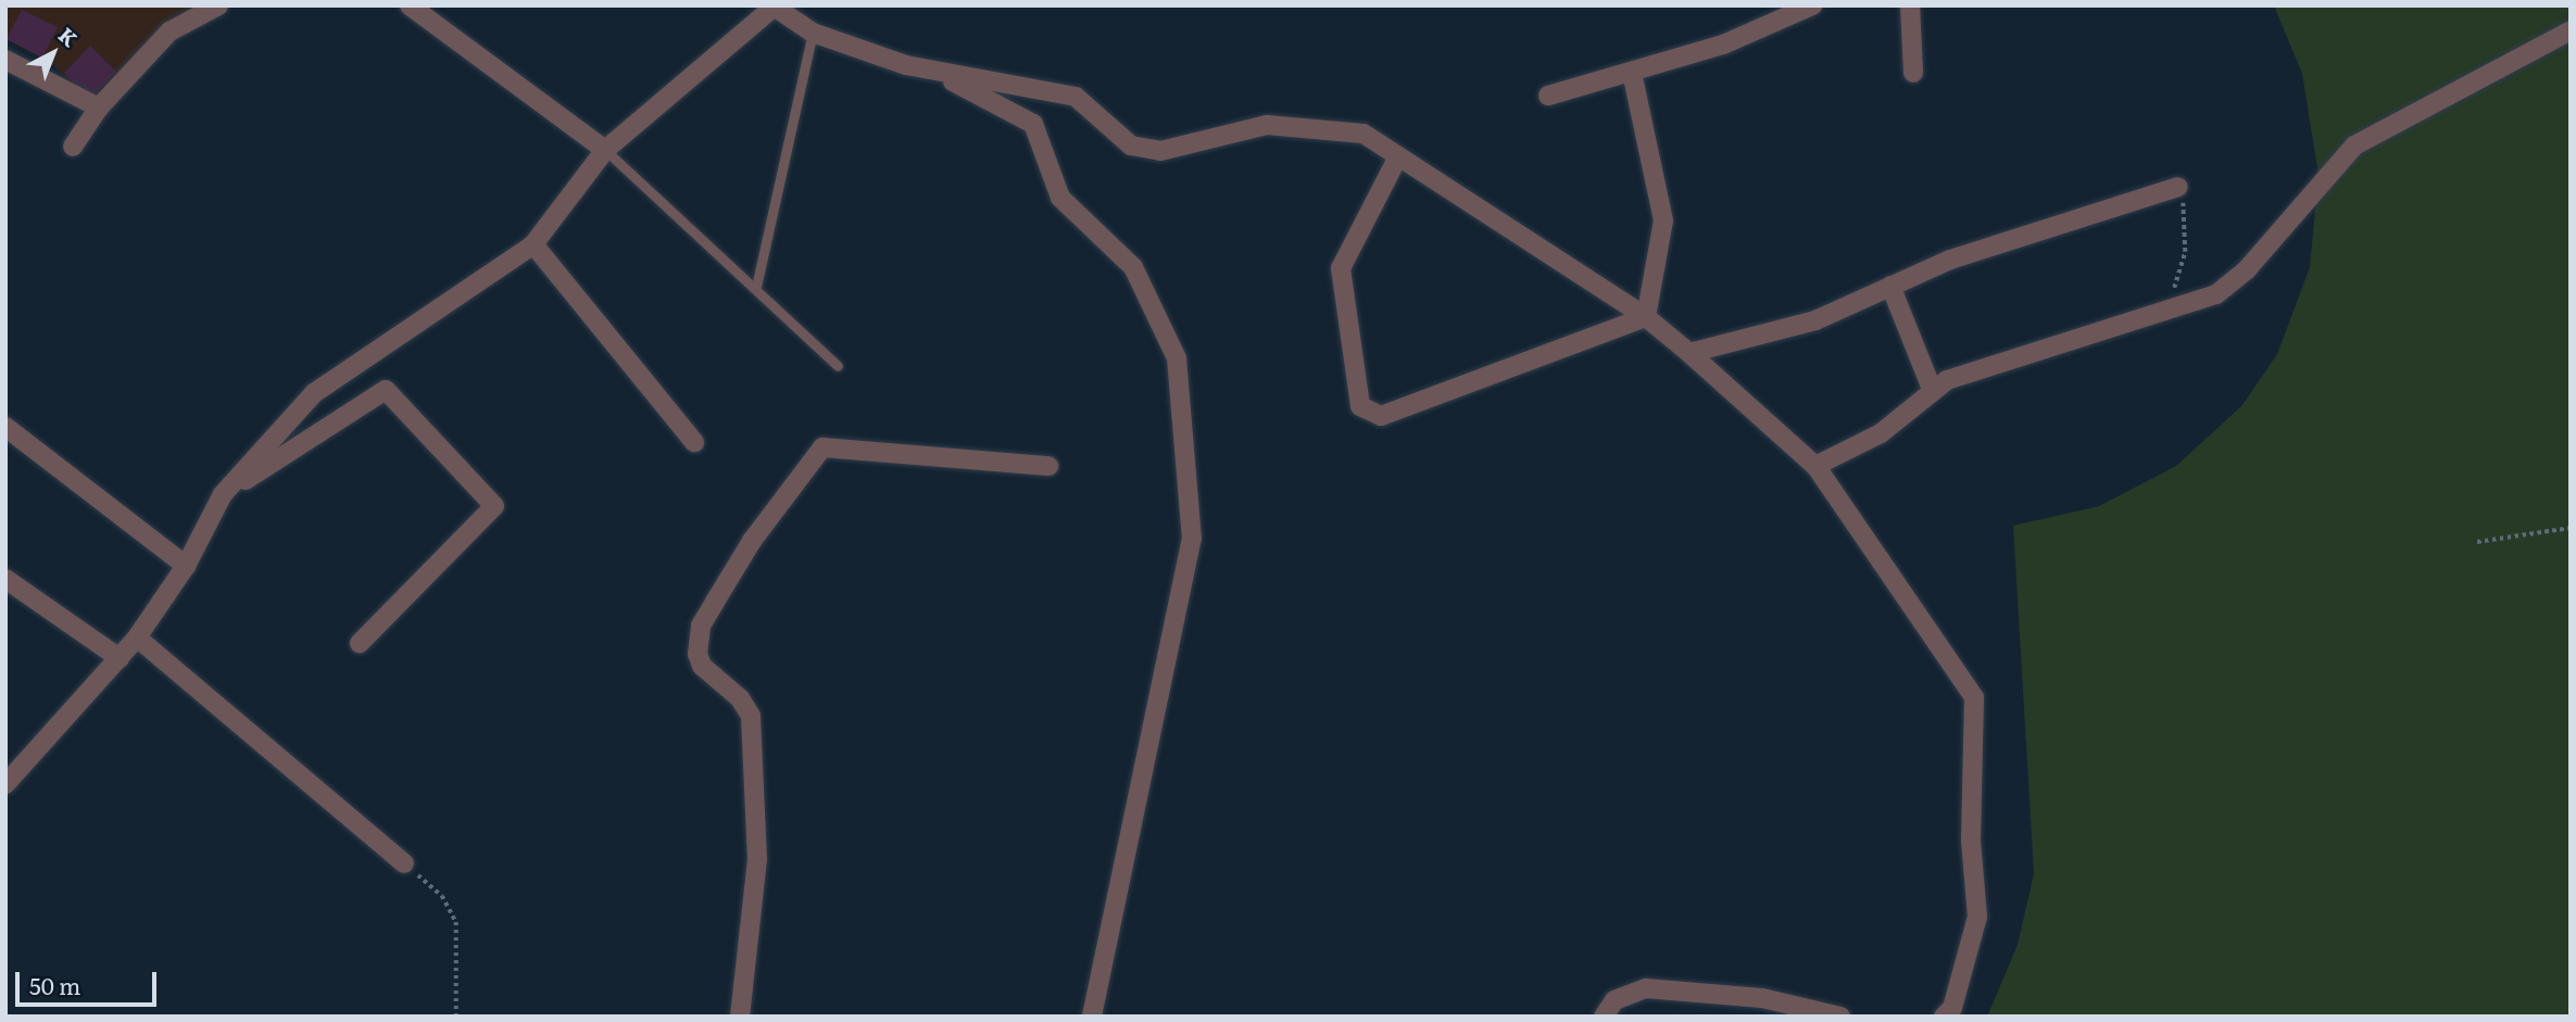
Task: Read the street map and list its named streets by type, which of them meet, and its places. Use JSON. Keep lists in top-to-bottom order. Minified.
{"scale_bar":"50 m","north":"top right"}
